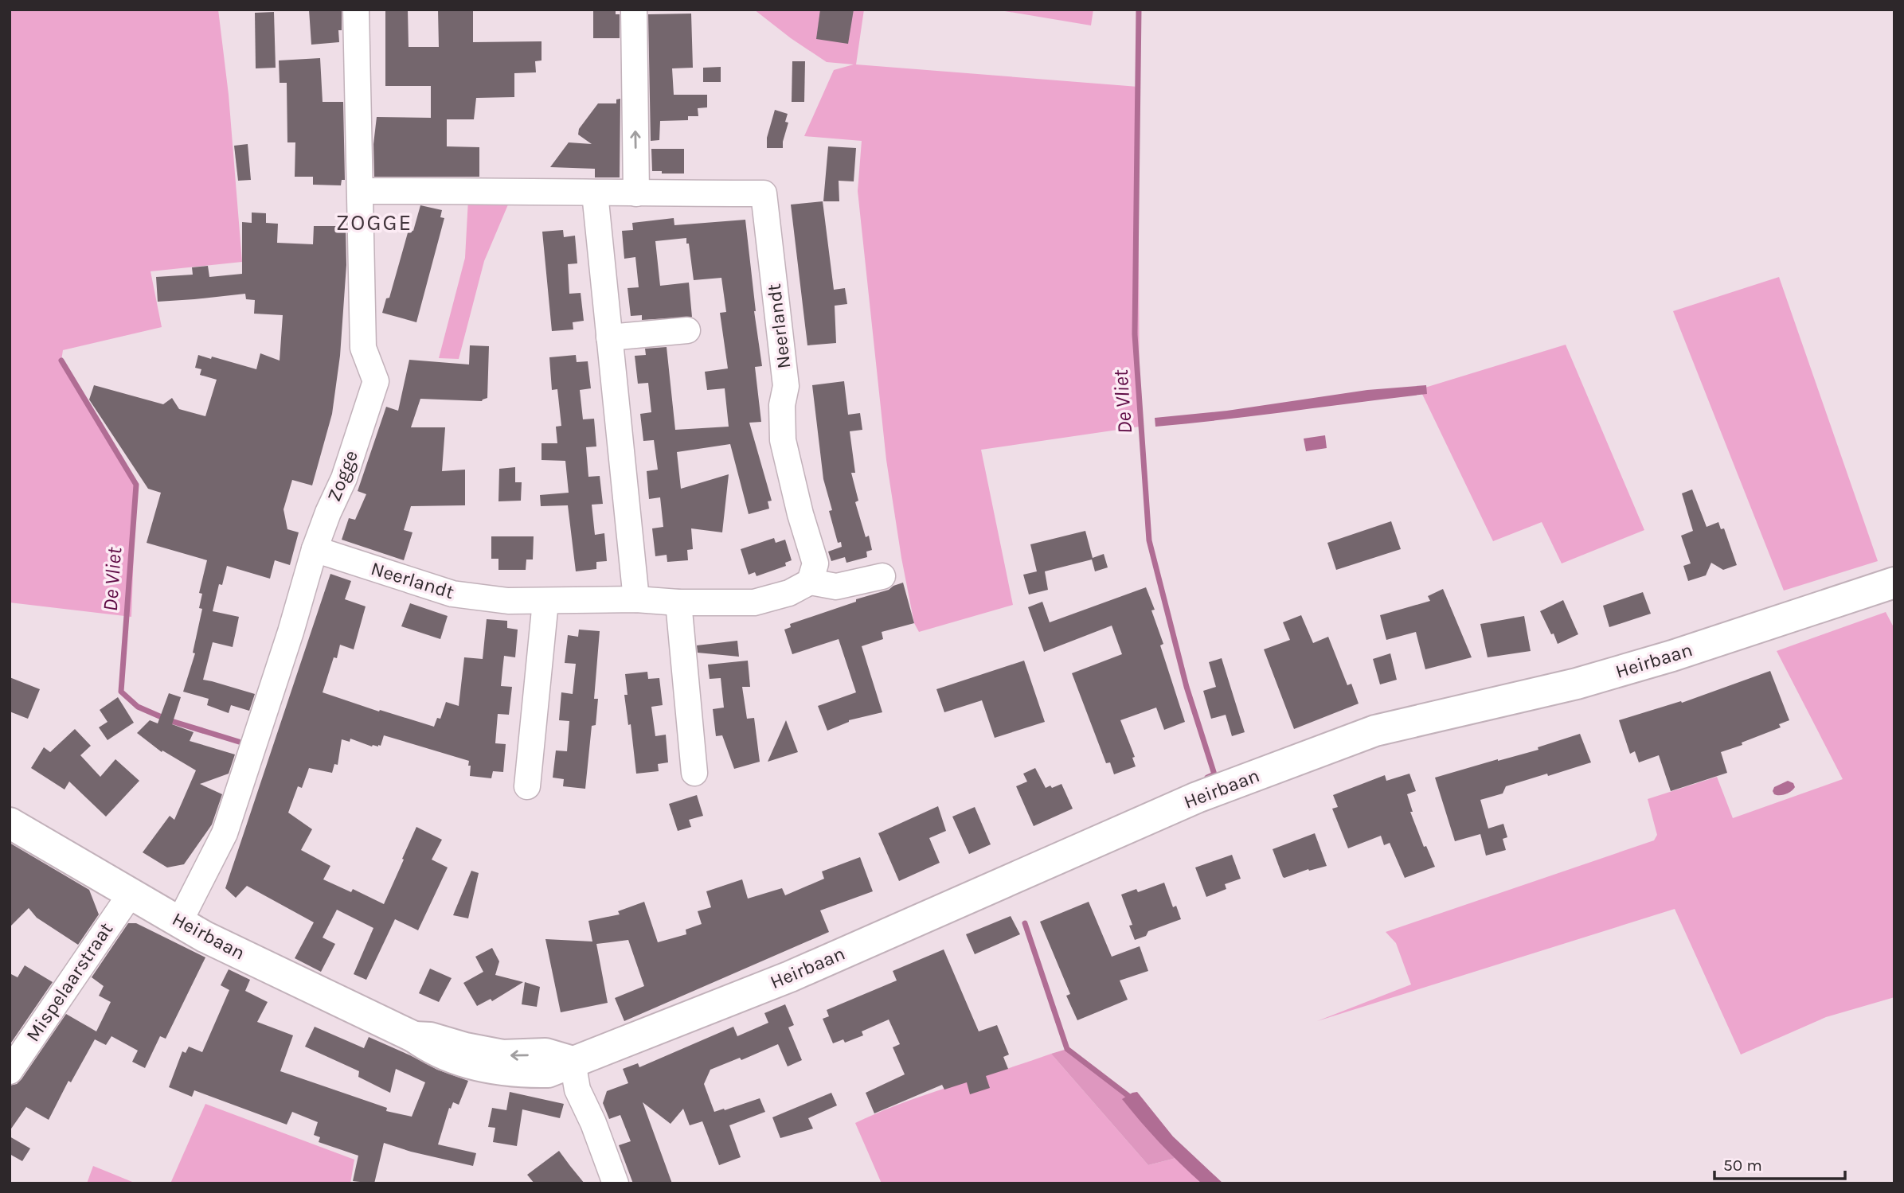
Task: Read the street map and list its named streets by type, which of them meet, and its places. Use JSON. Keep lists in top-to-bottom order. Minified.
{"streets":{"main road":["Heirbaan"],"street":["Neerlandt","Zogge","Mispelaarstraat"]},"crossings":[["Neerlandt","Zogge"],["Zogge","Heirbaan"],["Heirbaan","Mispelaarstraat"]],"districts":["ZOGGE"],"water":["De Vliet"],"scale_bar":"50 m"}
